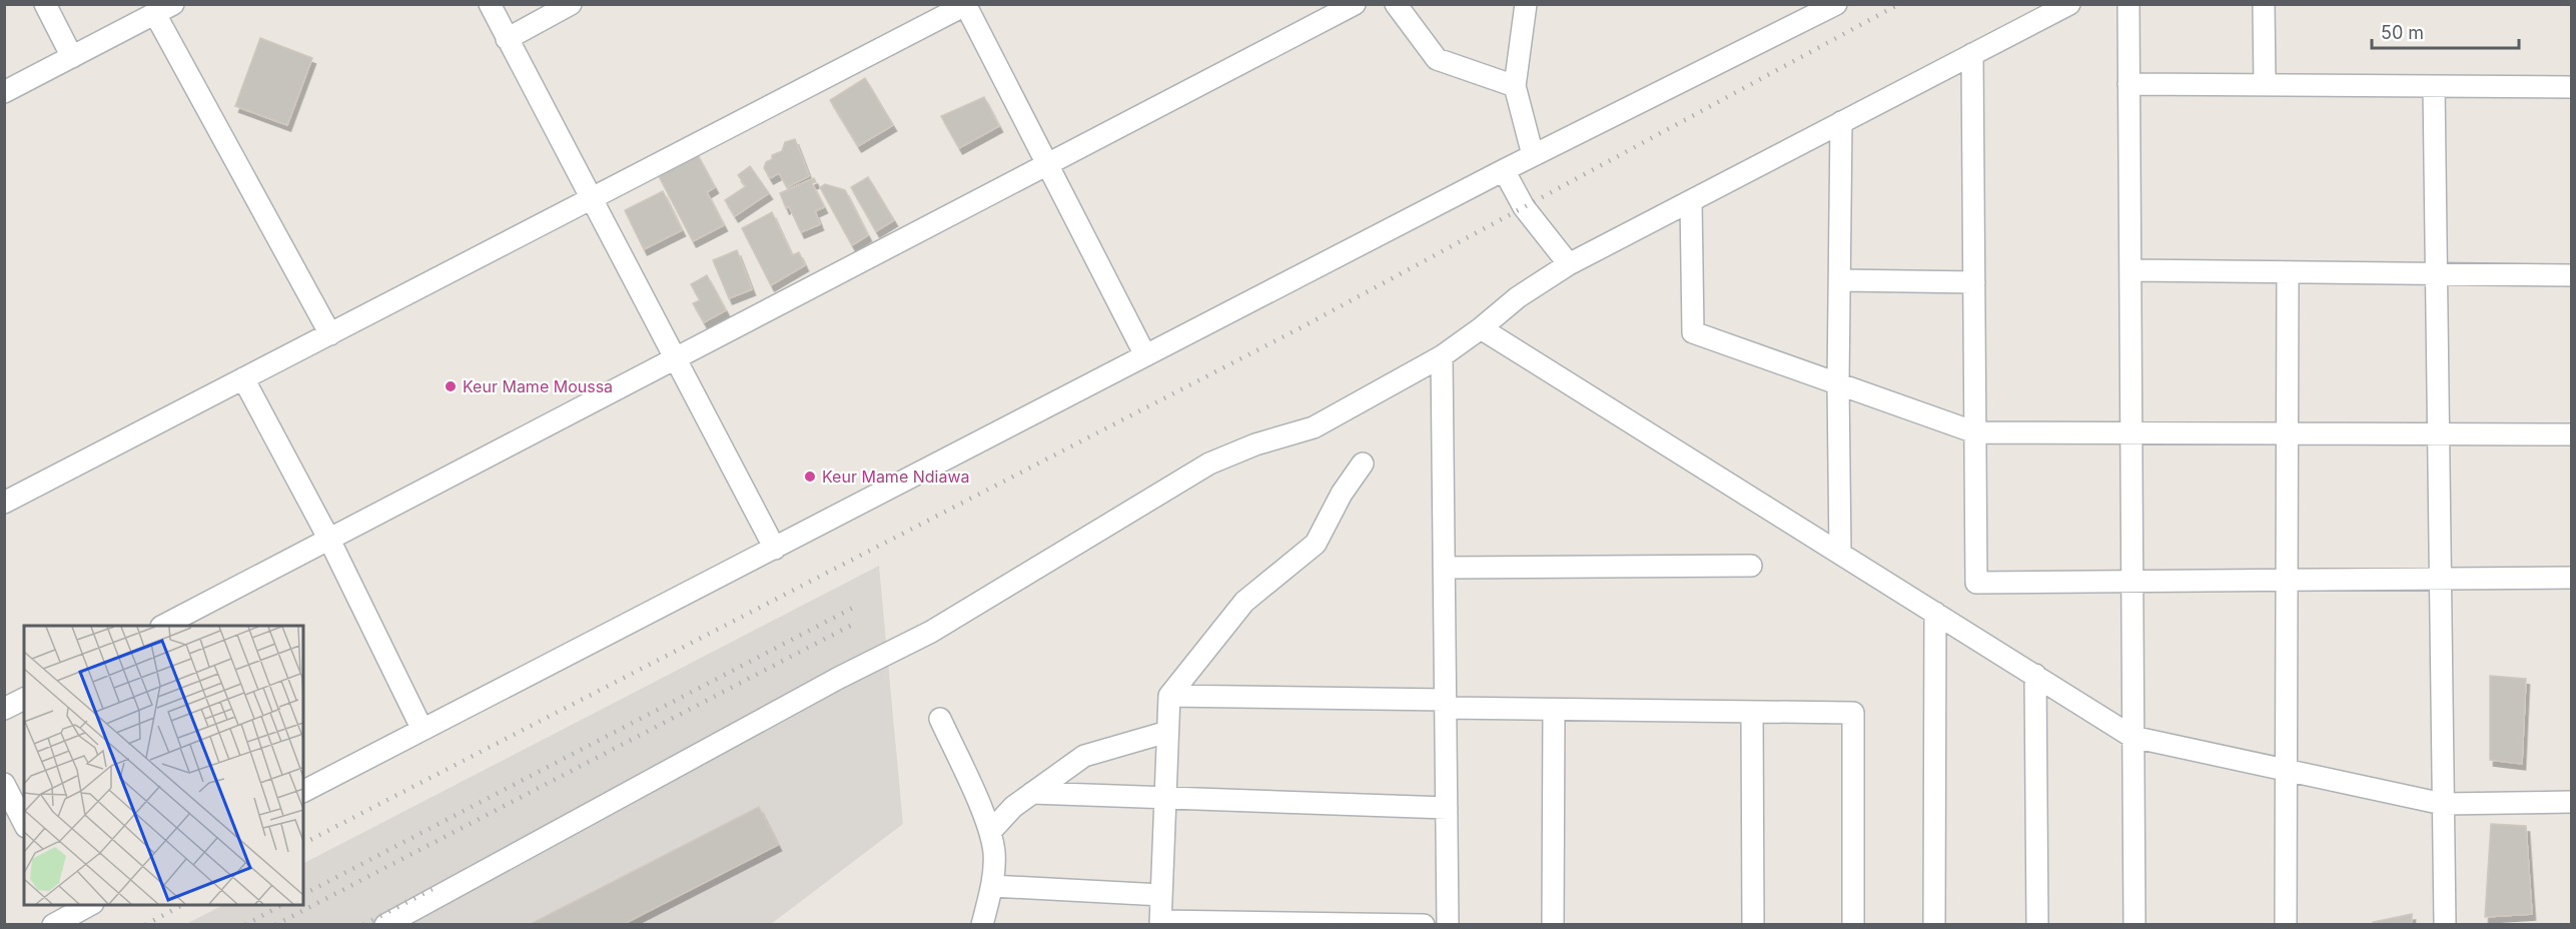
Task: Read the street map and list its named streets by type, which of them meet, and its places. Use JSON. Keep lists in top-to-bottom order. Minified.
{"places":["Keur Mame Moussa","Keur Mame Ndiawa"],"scale_bar":"50 m"}
